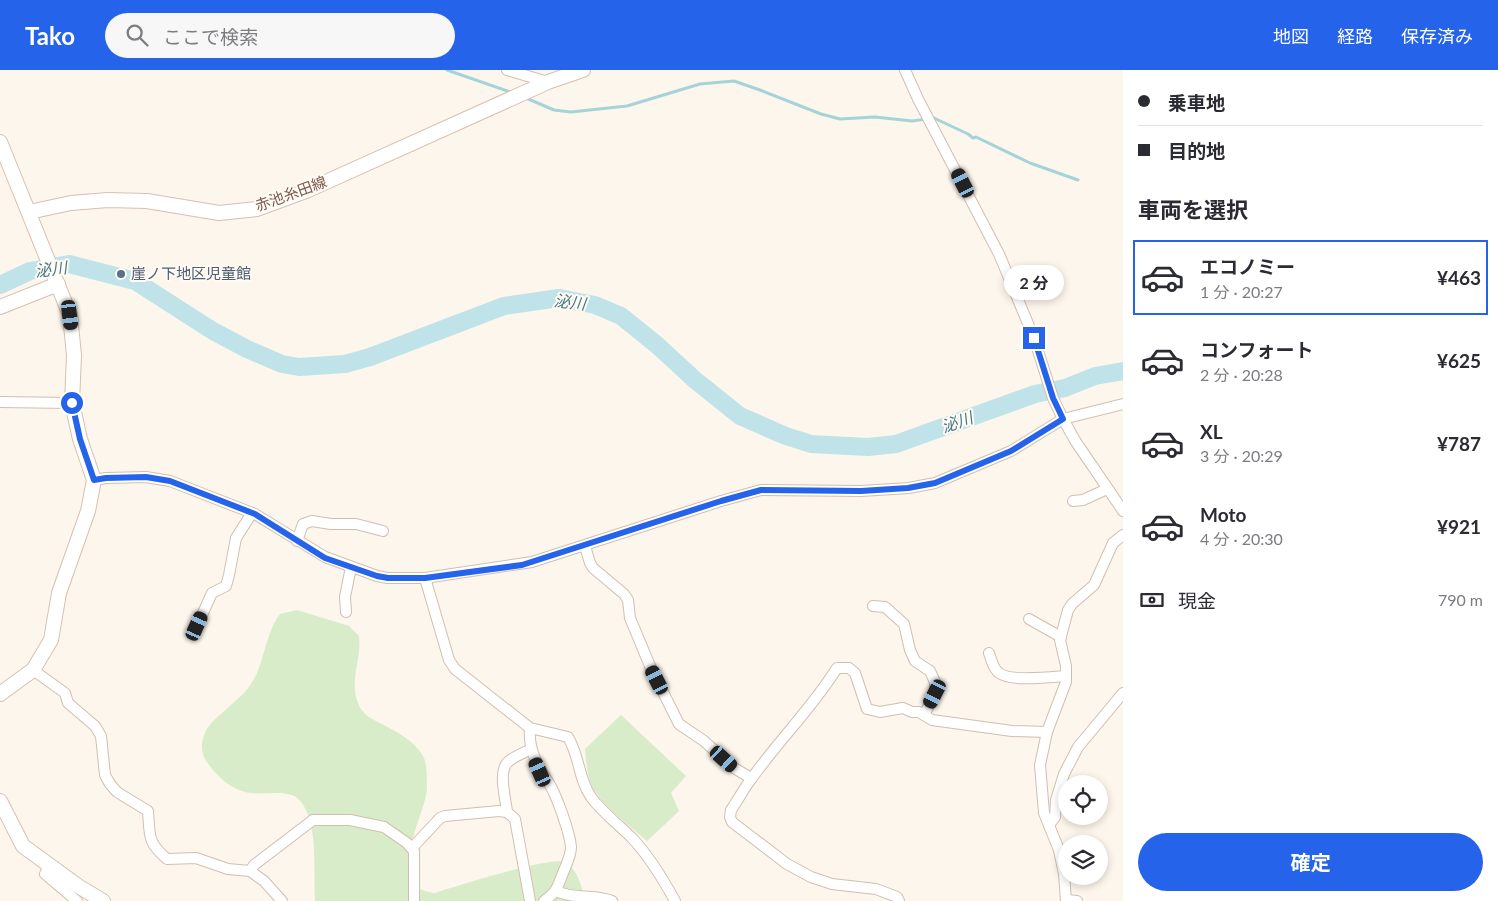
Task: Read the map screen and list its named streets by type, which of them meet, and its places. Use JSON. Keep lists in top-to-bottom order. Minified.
{"streets":{"main road":["赤池糸田線"]},"water":["泌川"],"places":["崖ノ下地区児童館"],"page":{"header":"Tako","search":"ここで検索","nav":["地図","経路","保存済み"],"banner":["乗車地","目的地"],"heading":"車両を選択","list":[{"name":"エコノミー","note":"1 分 · 20:27","value":"¥463"},{"name":"コンフォート","note":"2 分 · 20:28","value":"¥625"},{"name":"XL","note":"3 分 · 20:29","value":"¥787"},{"name":"Moto","note":"4 分 · 20:30","value":"¥921"}],"bubble":"2 分","pay":["現金","790 m"],"buttons":"確定"}}
